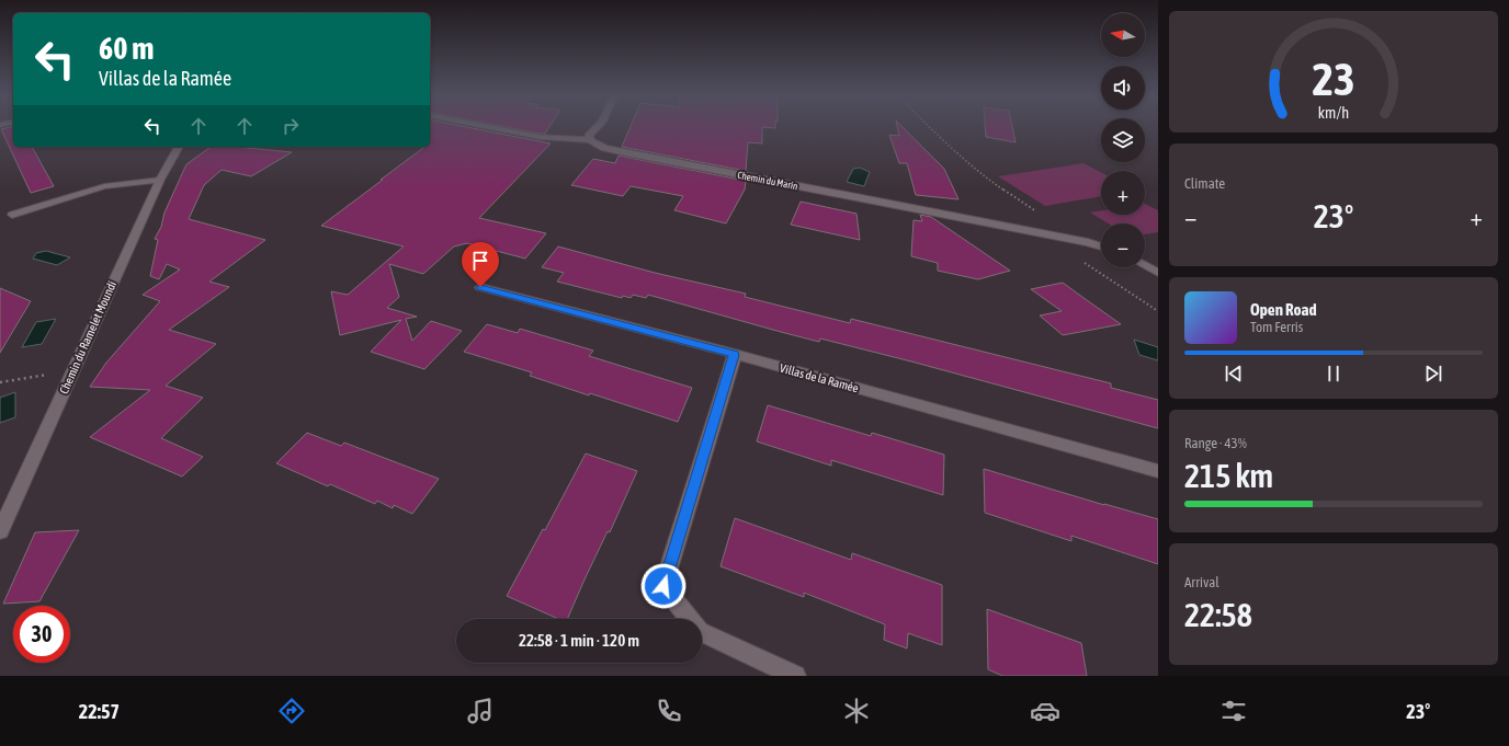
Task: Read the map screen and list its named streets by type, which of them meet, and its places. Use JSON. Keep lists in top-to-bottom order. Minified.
{"streets":{"street":["Chemin du Marin","Chemin du Ramelet Moundi","Villas de la Ramée"]},"north":"left","page":{"map_buttons":["+","−"],"turn":["60 m","Villas de la Ramée"],"tile":["Climate",["Range · 43%","215 km"],["Arrival","22:58"]],"heat":["−","23°","+"],"song":["Open Road","Tom Ferris"],"limit":"30","trip":"22:58 · 1 min · 120 m","tabs":["22:57","23°"],"gauge":["23","km/h"]}}
